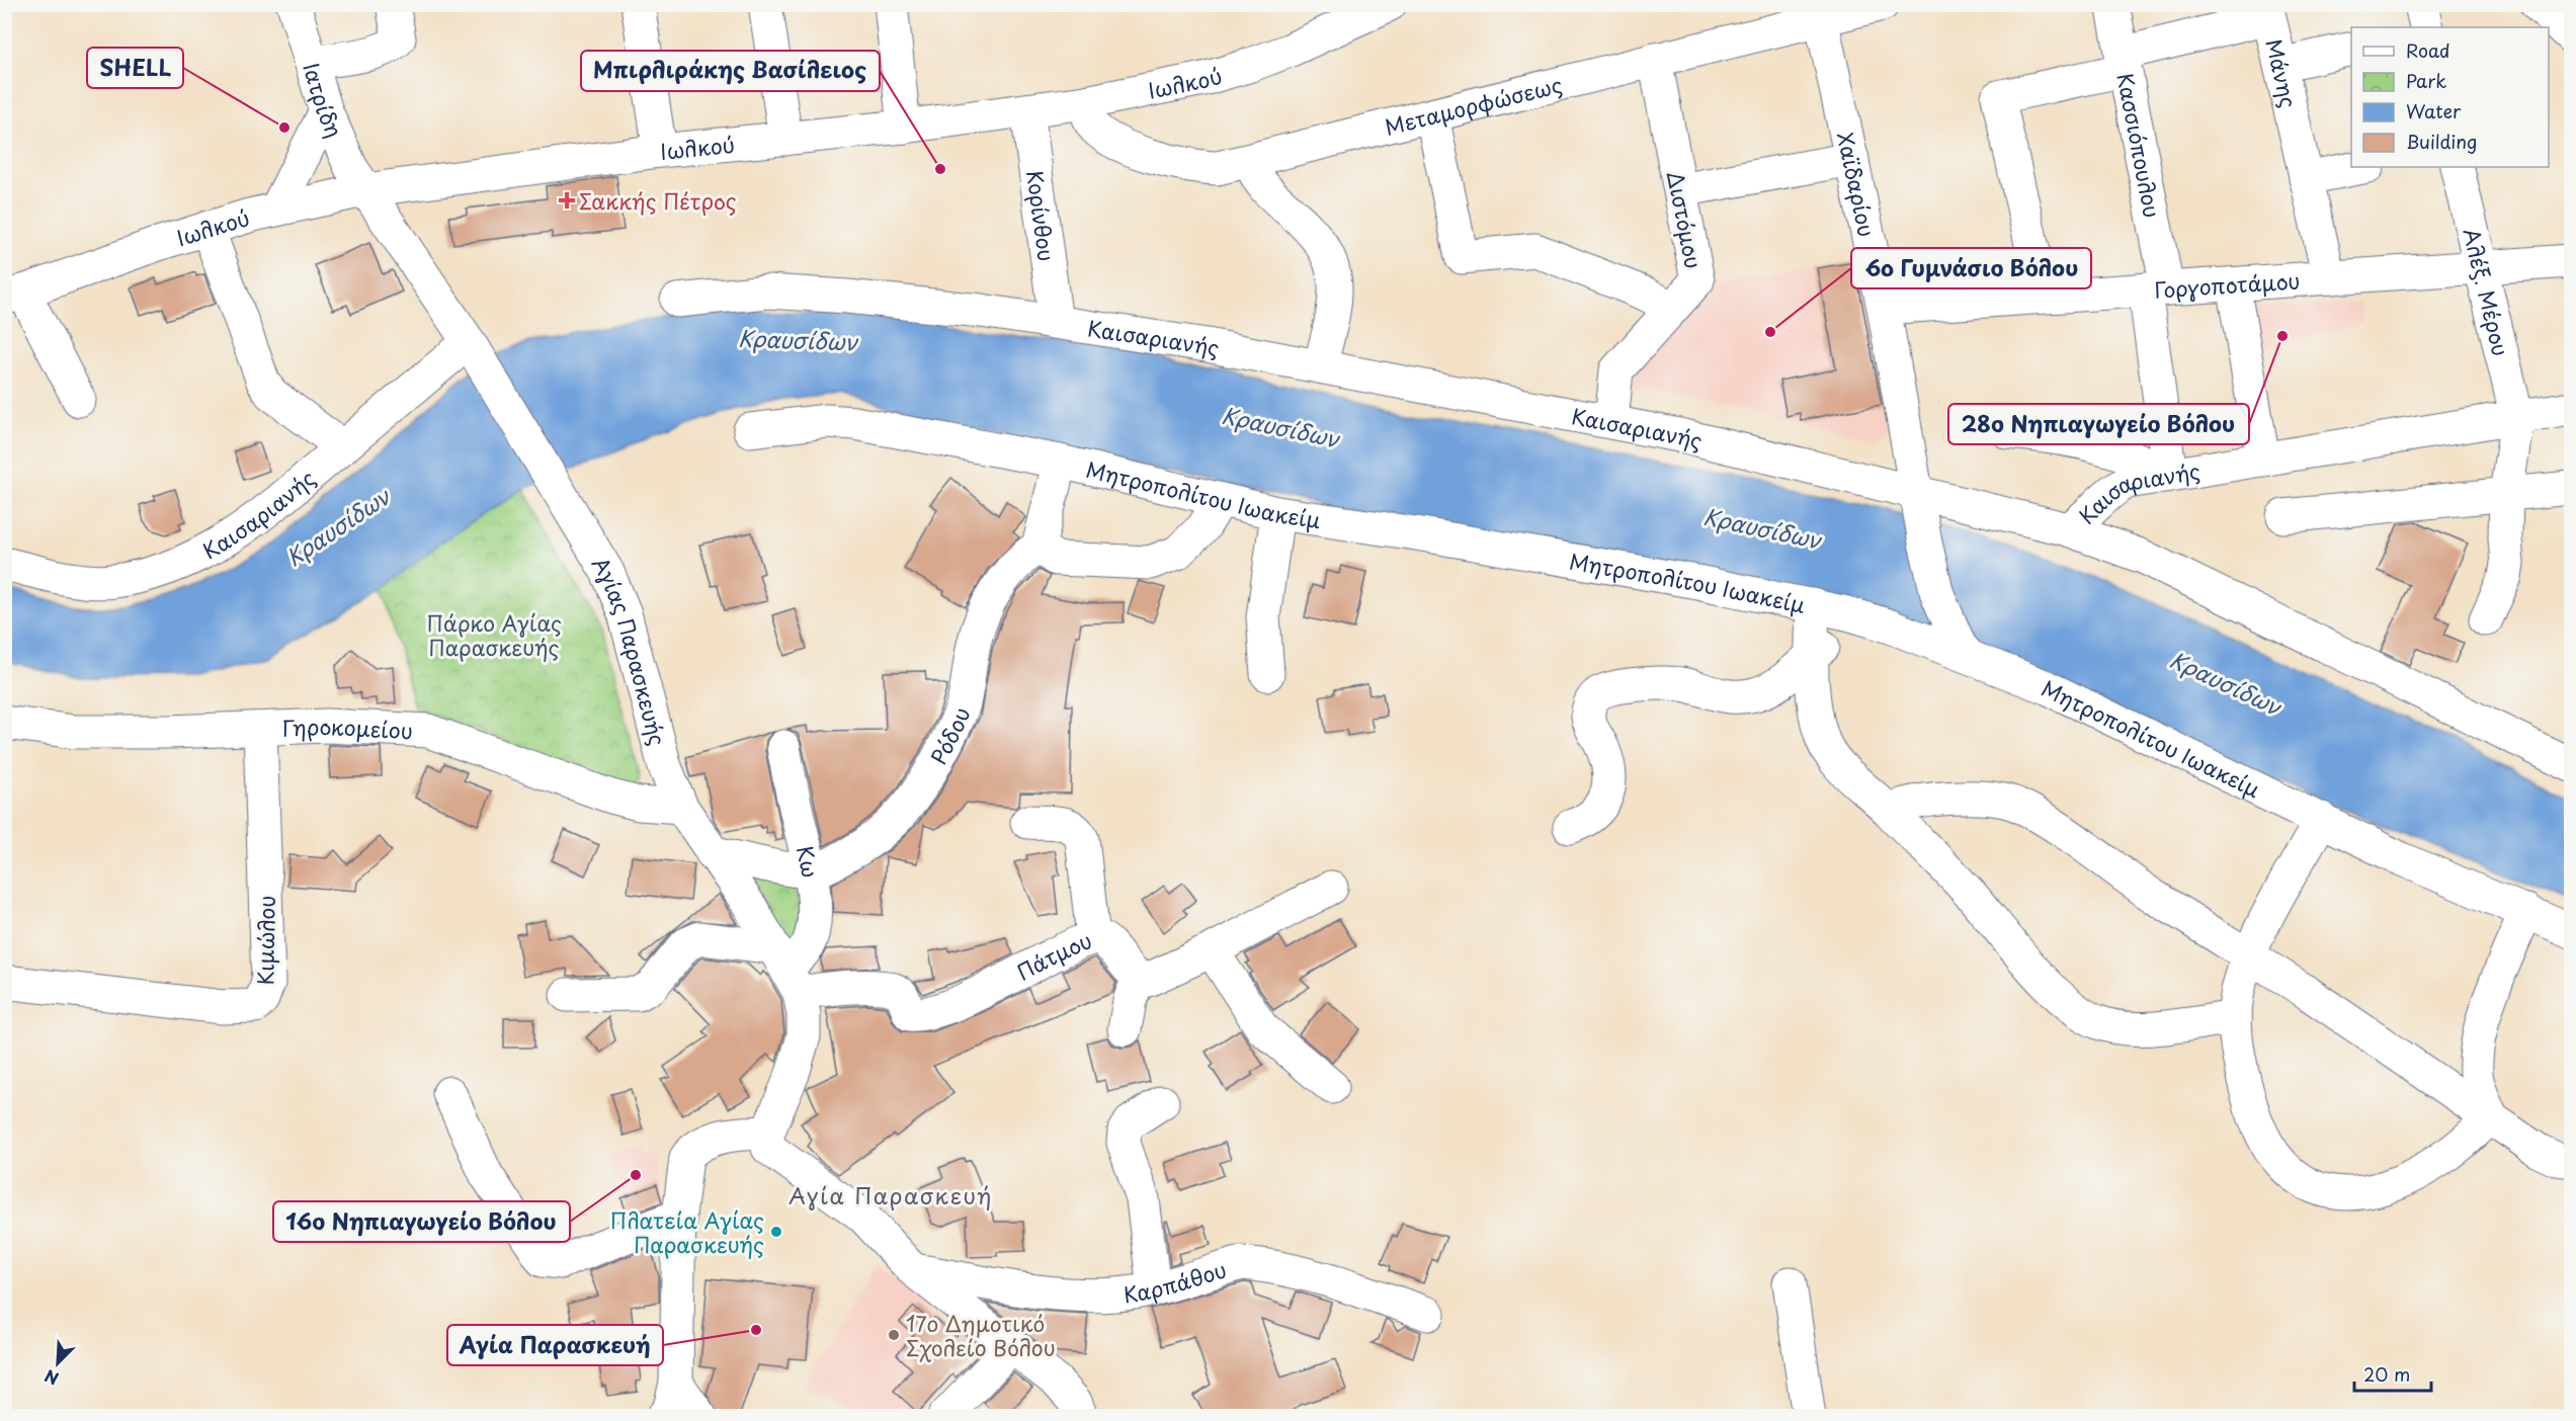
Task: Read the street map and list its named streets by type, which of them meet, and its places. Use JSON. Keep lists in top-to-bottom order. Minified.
{"streets":{"street":["Μάνης","Ιωλκού","Ιατρίδη","Μεταμορφώσεως","Κασσιόπουλου","Χαϊδαρίου","Κορίνθου","Διστόμου","Γοργοποτάμου","Αλέξ. Μέρου","Καισαριανής","Μητροπολίτου Ιωακείμ","Αγίας Παρασκευής","Γηροκομείου","Ρόδου","Κω","Κιμώλου","Πάτμου","Καρπάθου"]},"crossings":[["Μάνης","Κασσιόπουλου"],["Μάνης","Γοργοποτάμου"],["Ιωλκού","Ιατρίδη"],["Ιωλκού","Μεταμορφώσεως"],["Ιωλκού","Κορίνθου"],["Ιωλκού","Αγίας Παρασκευής"],["Ιατρίδη","Αγίας Παρασκευής"],["Μεταμορφώσεως","Χαϊδαρίου"],["Μεταμορφώσεως","Διστόμου"],["Κασσιόπουλου","Γοργοποτάμου"],["Κασσιόπουλου","Καισαριανής"],["Χαϊδαρίου","Γοργοποτάμου"],["Χαϊδαρίου","Καισαριανής"],["Χαϊδαρίου","Μητροπολίτου Ιωακείμ"],["Κορίνθου","Καισαριανής"],["Διστόμου","Καισαριανής"],["Γοργοποτάμου","Αλέξ. Μέρου"],["Αλέξ. Μέρου","Καισαριανής"],["Καισαριανής","Αγίας Παρασκευής"],["Αγίας Παρασκευής","Γηροκομείου"],["Αγίας Παρασκευής","Κω"],["Αγίας Παρασκευής","Πάτμου"],["Γηροκομείου","Κιμώλου"],["Ρόδου","Κω"],["Κω","Πάτμου"]],"districts":["Αγία Παρασκευή"],"water":["Κραυσίδων"],"parks":["Πάρκο Αγίας Παρασκευής"],"places":{"other":["SHELL","Μπιρλιράκης Βασίλειος","6ο Γυμνάσιο Βόλου","28ο Νηπιαγωγείο Βόλου","16ο Νηπιαγωγείο Βόλου","Πλατεία Αγίας Παρασκευής","Αγία Παρασκευή","17ο Δημοτικό Σχολείο Βόλου"],"health":["Σακκής Πέτρος"]},"legend":["Road","Park","Water","Building"],"scale_bar":"20 m","north":"bottom left"}
